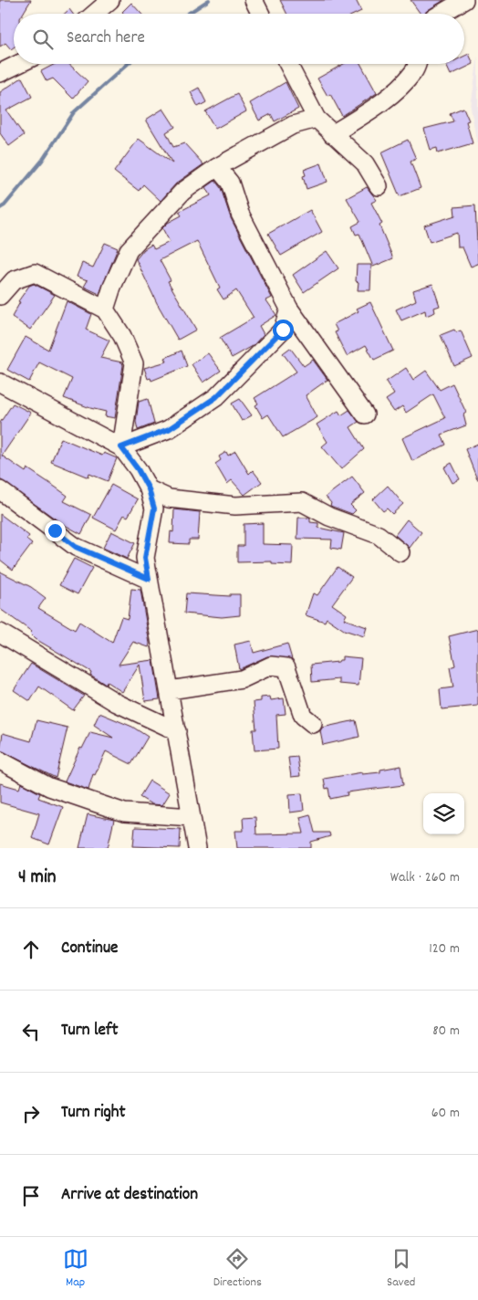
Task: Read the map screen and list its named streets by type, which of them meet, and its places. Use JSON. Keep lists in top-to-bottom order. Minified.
{"page":{"search":"Search here","heading":["4 min","Walk · 260 m"],"list":[["Continue","120 m"],["Turn left","80 m"],["Turn right","60 m"],"Arrive at destination"],"nav":["Map","Directions","Saved"]}}
